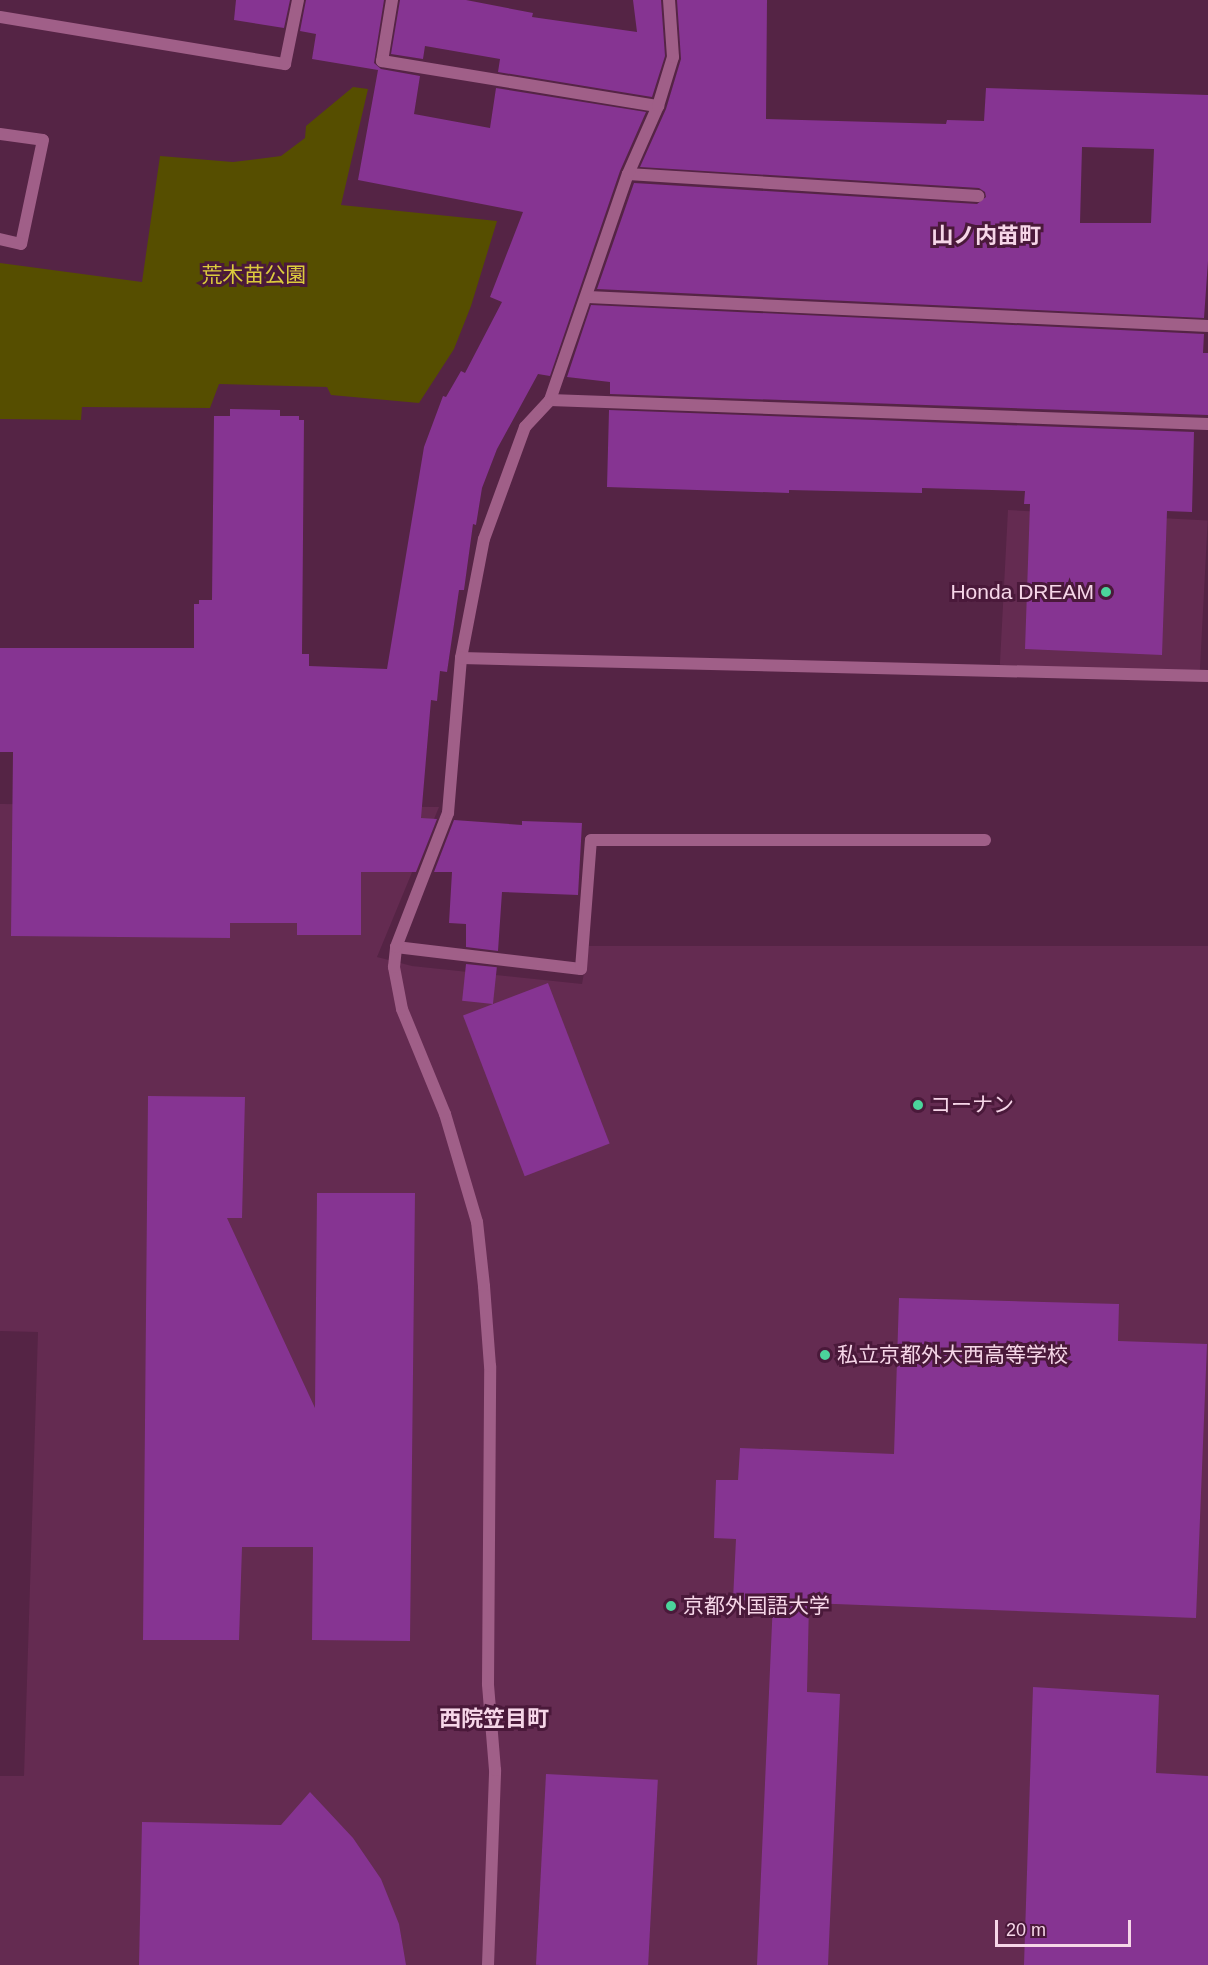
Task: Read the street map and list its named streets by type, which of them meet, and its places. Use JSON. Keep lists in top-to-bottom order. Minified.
{"districts":["山ノ内苗町","西院笠目町"],"parks":["荒木苗公園"],"places":["Honda DREAM","コーナン","私立京都外大西高等学校","京都外国語大学"],"scale_bar":"20 m"}
